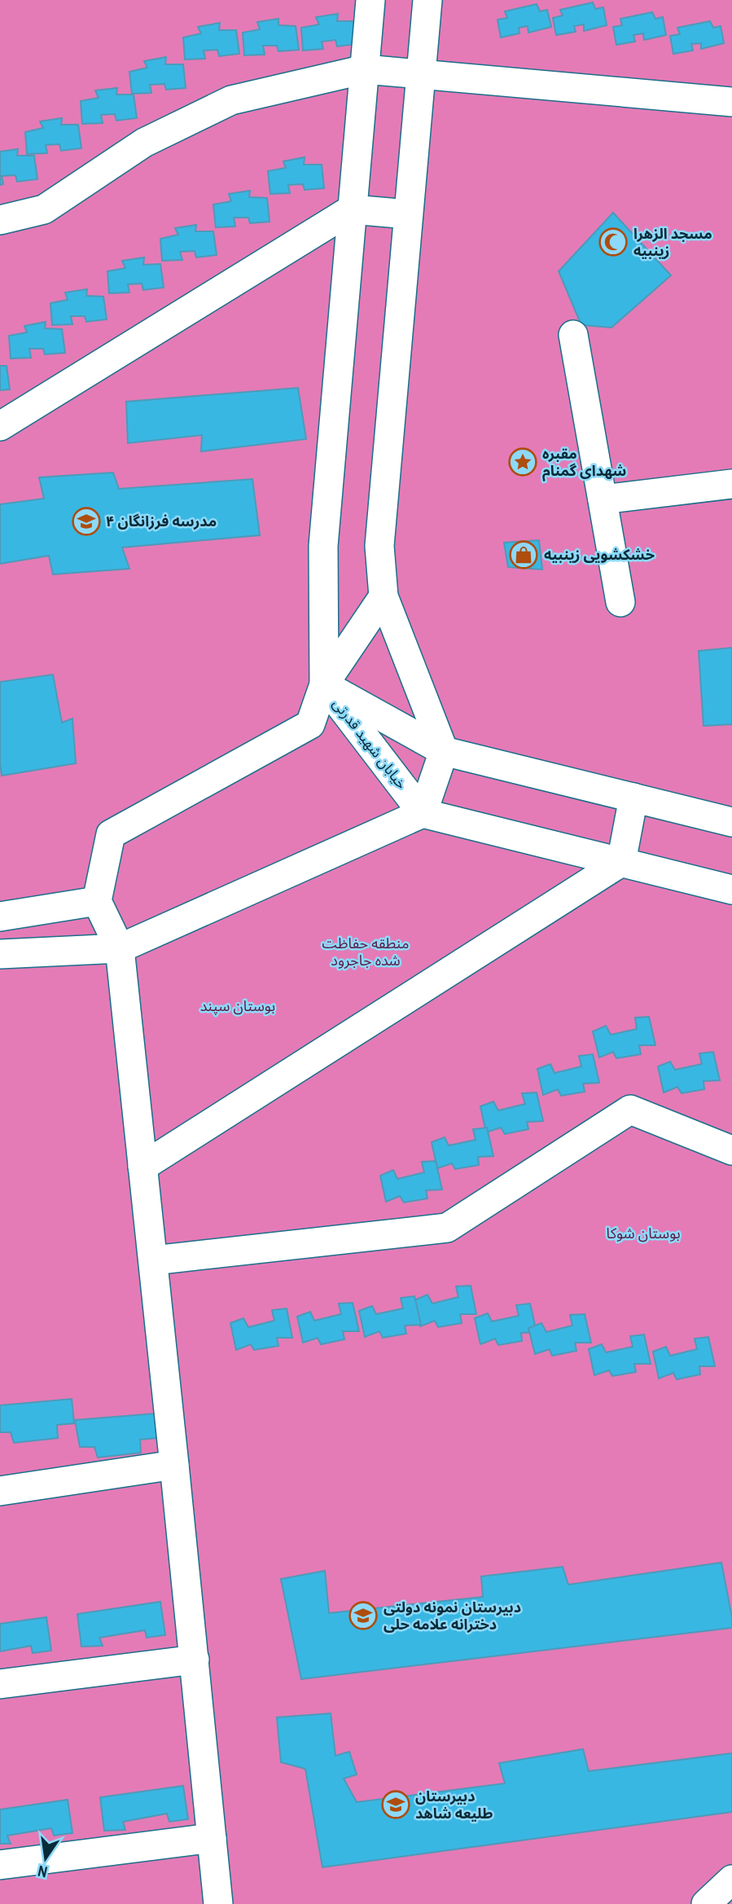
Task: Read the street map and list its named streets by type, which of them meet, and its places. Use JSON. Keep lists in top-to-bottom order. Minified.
{"streets":{"street":["خیابان شهید قدرتی"]},"parks":["منطقه حفاظت شده جاجرود","بوستان سپند","بوستان شوکا"],"places":{"mosque":["مسجد الزهرا زینبیه"],"place":["مقبره شهدای گمنام"],"school or university":["مدرسه فرزانگان ۴","دبیرستان نمونه دولتی دخترانه علامه حلی","دبیرستان طلیعه شاهد"],"shop":["خشکشویی زینبیه"]},"north":"bottom"}
